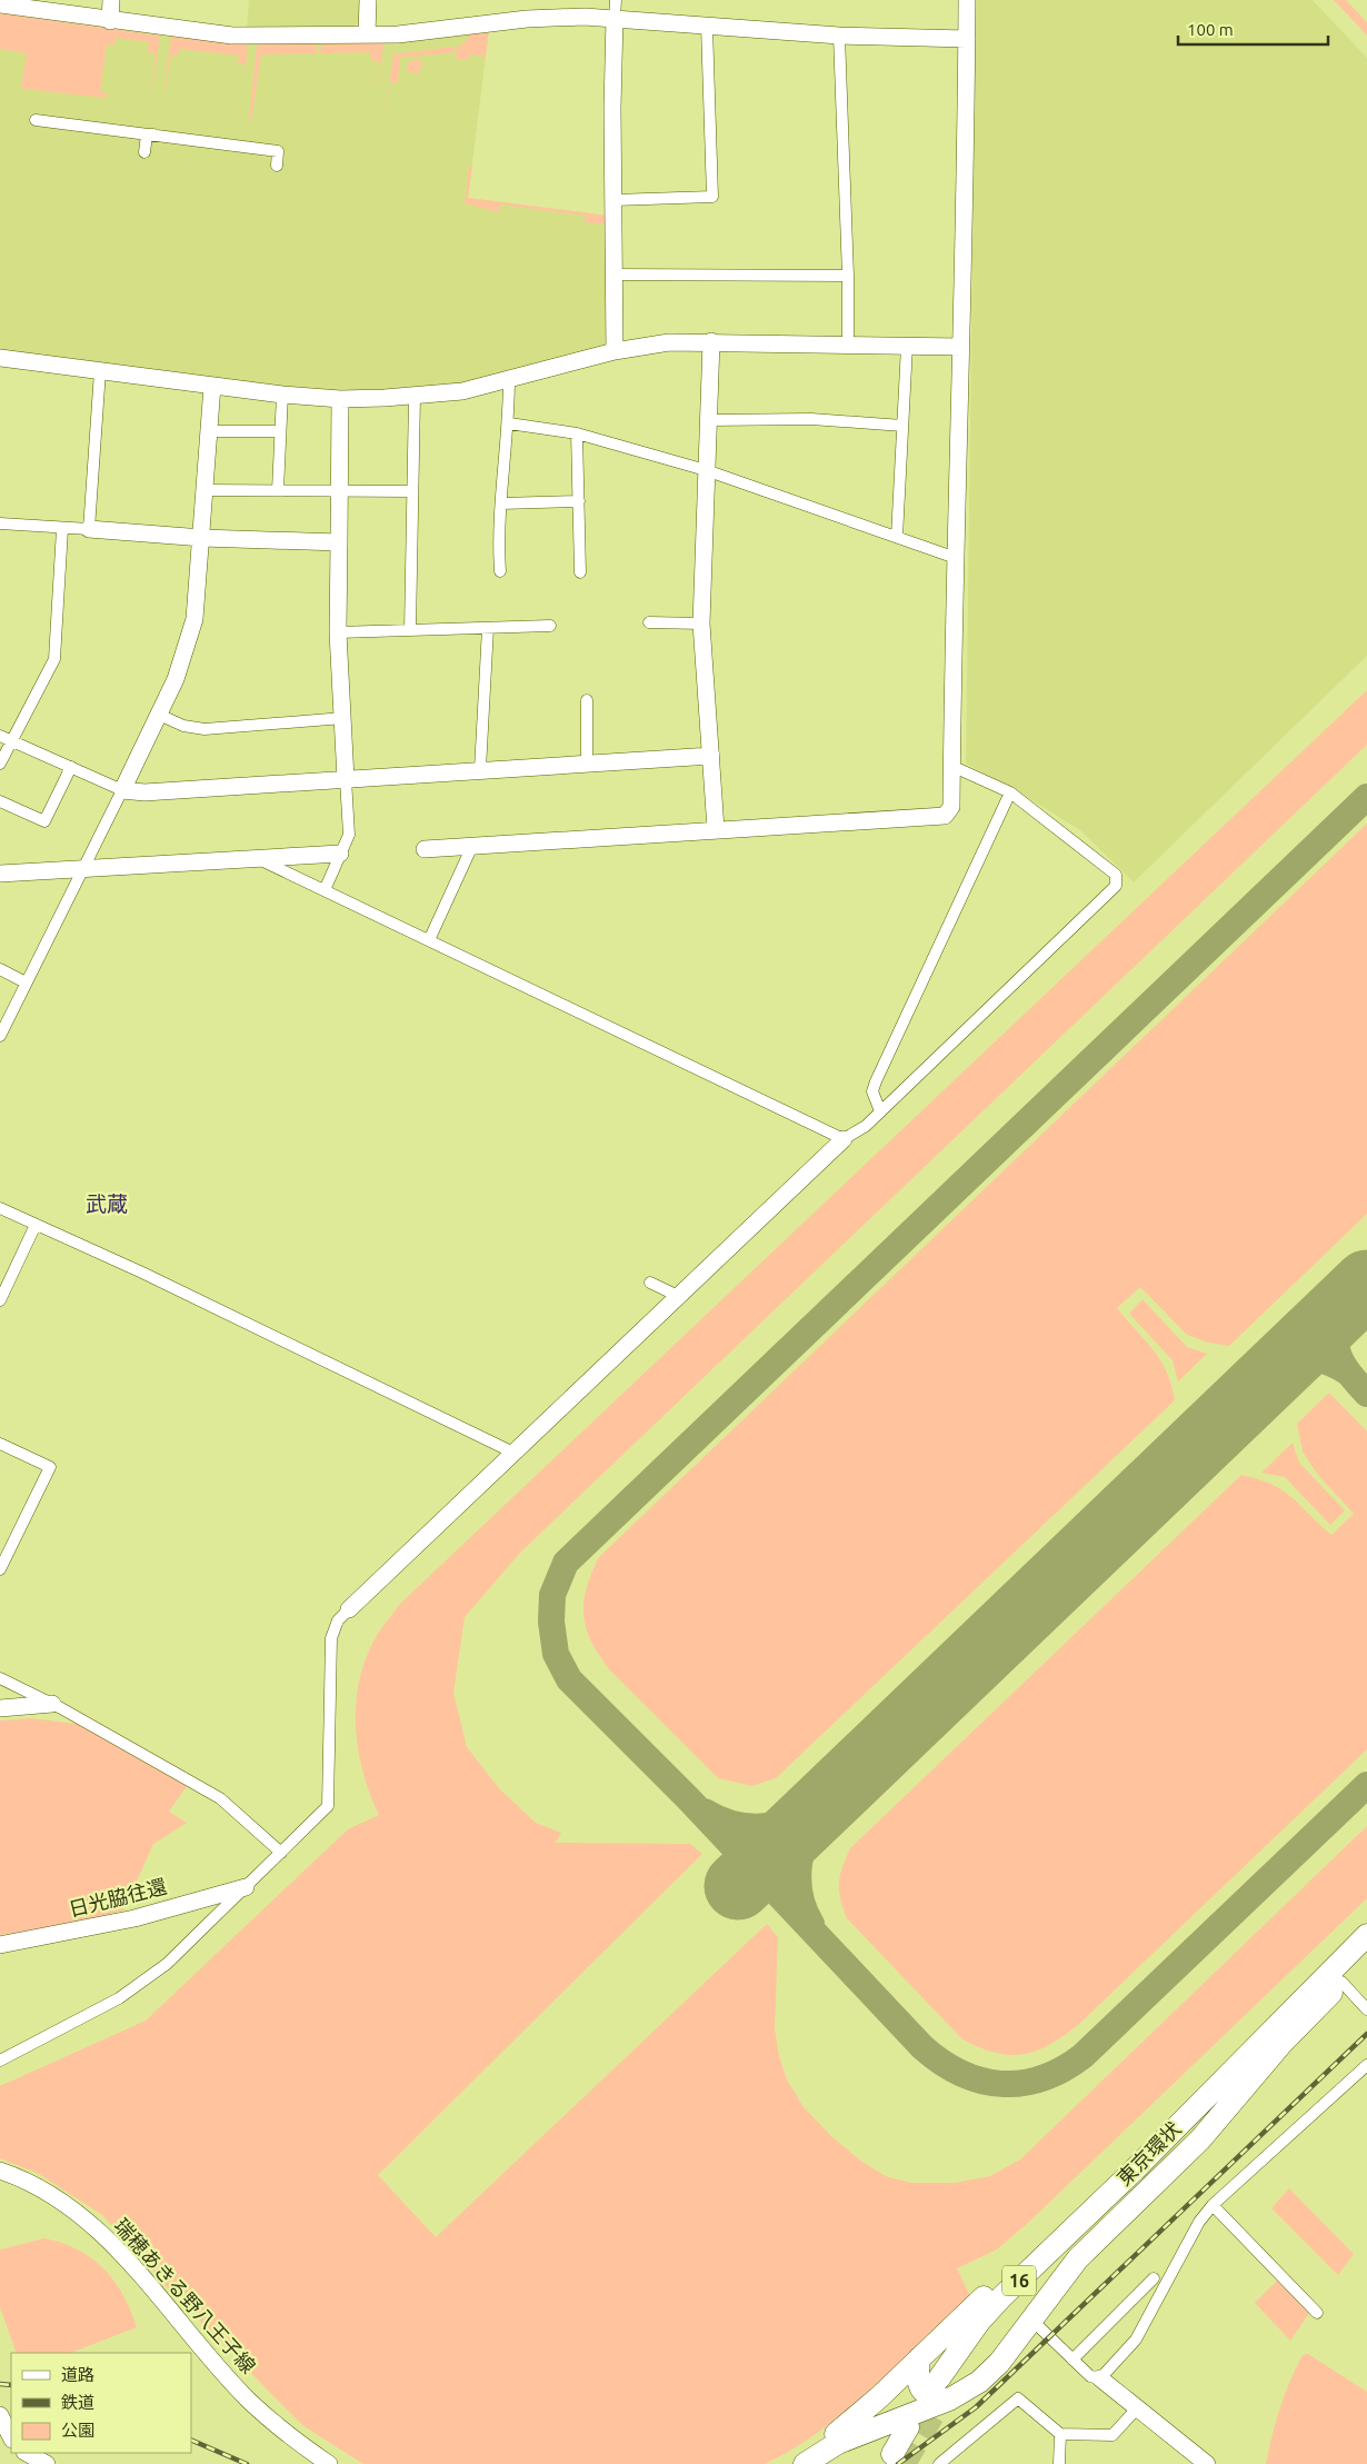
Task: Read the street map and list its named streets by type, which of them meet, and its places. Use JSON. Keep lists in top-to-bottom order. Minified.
{"streets":{"highway":["東京環状","16"],"street":["日光脇往還","瑞穂あきる野八王子線"]},"districts":["武蔵"],"legend":["道路","鉄道","公園"],"scale_bar":"100 m"}
